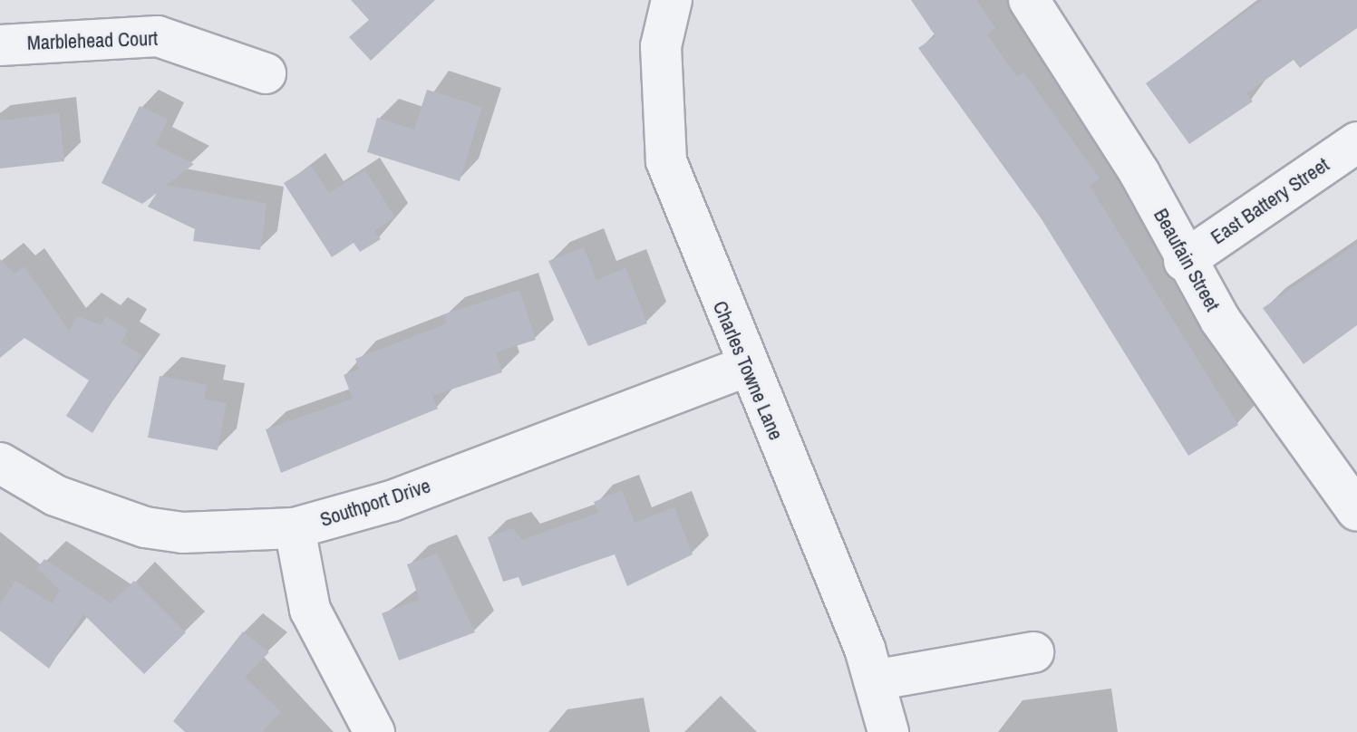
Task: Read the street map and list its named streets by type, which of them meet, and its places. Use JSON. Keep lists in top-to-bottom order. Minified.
{"streets":{"street":["Marblehead Court","East Battery Street","Beaufain Street","Charles Towne Lane","Southport Drive"]},"crossings":[["East Battery Street","Beaufain Street"],["Charles Towne Lane","Southport Drive"]]}
